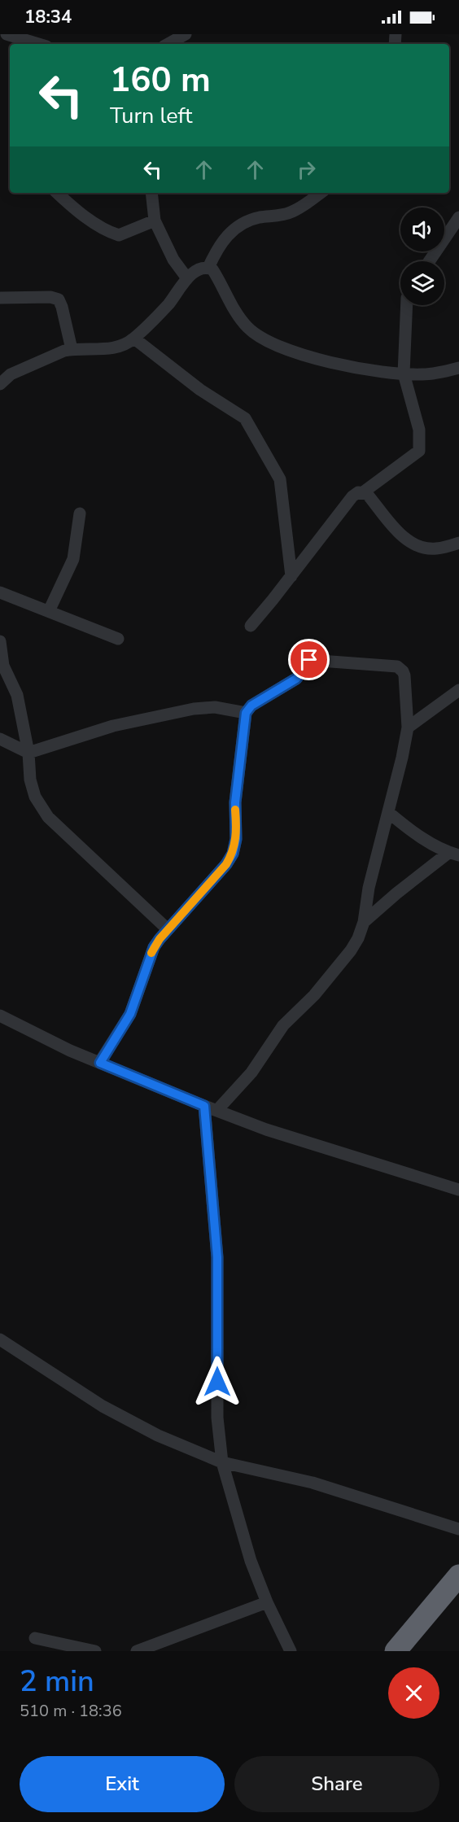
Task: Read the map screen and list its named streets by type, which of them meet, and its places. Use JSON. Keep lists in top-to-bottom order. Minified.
{"page":{"status":"18:34","turn":["160 m","Turn left"],"heading":["2 min","510 m · 18:36"],"buttons":["Exit","Share"]}}
